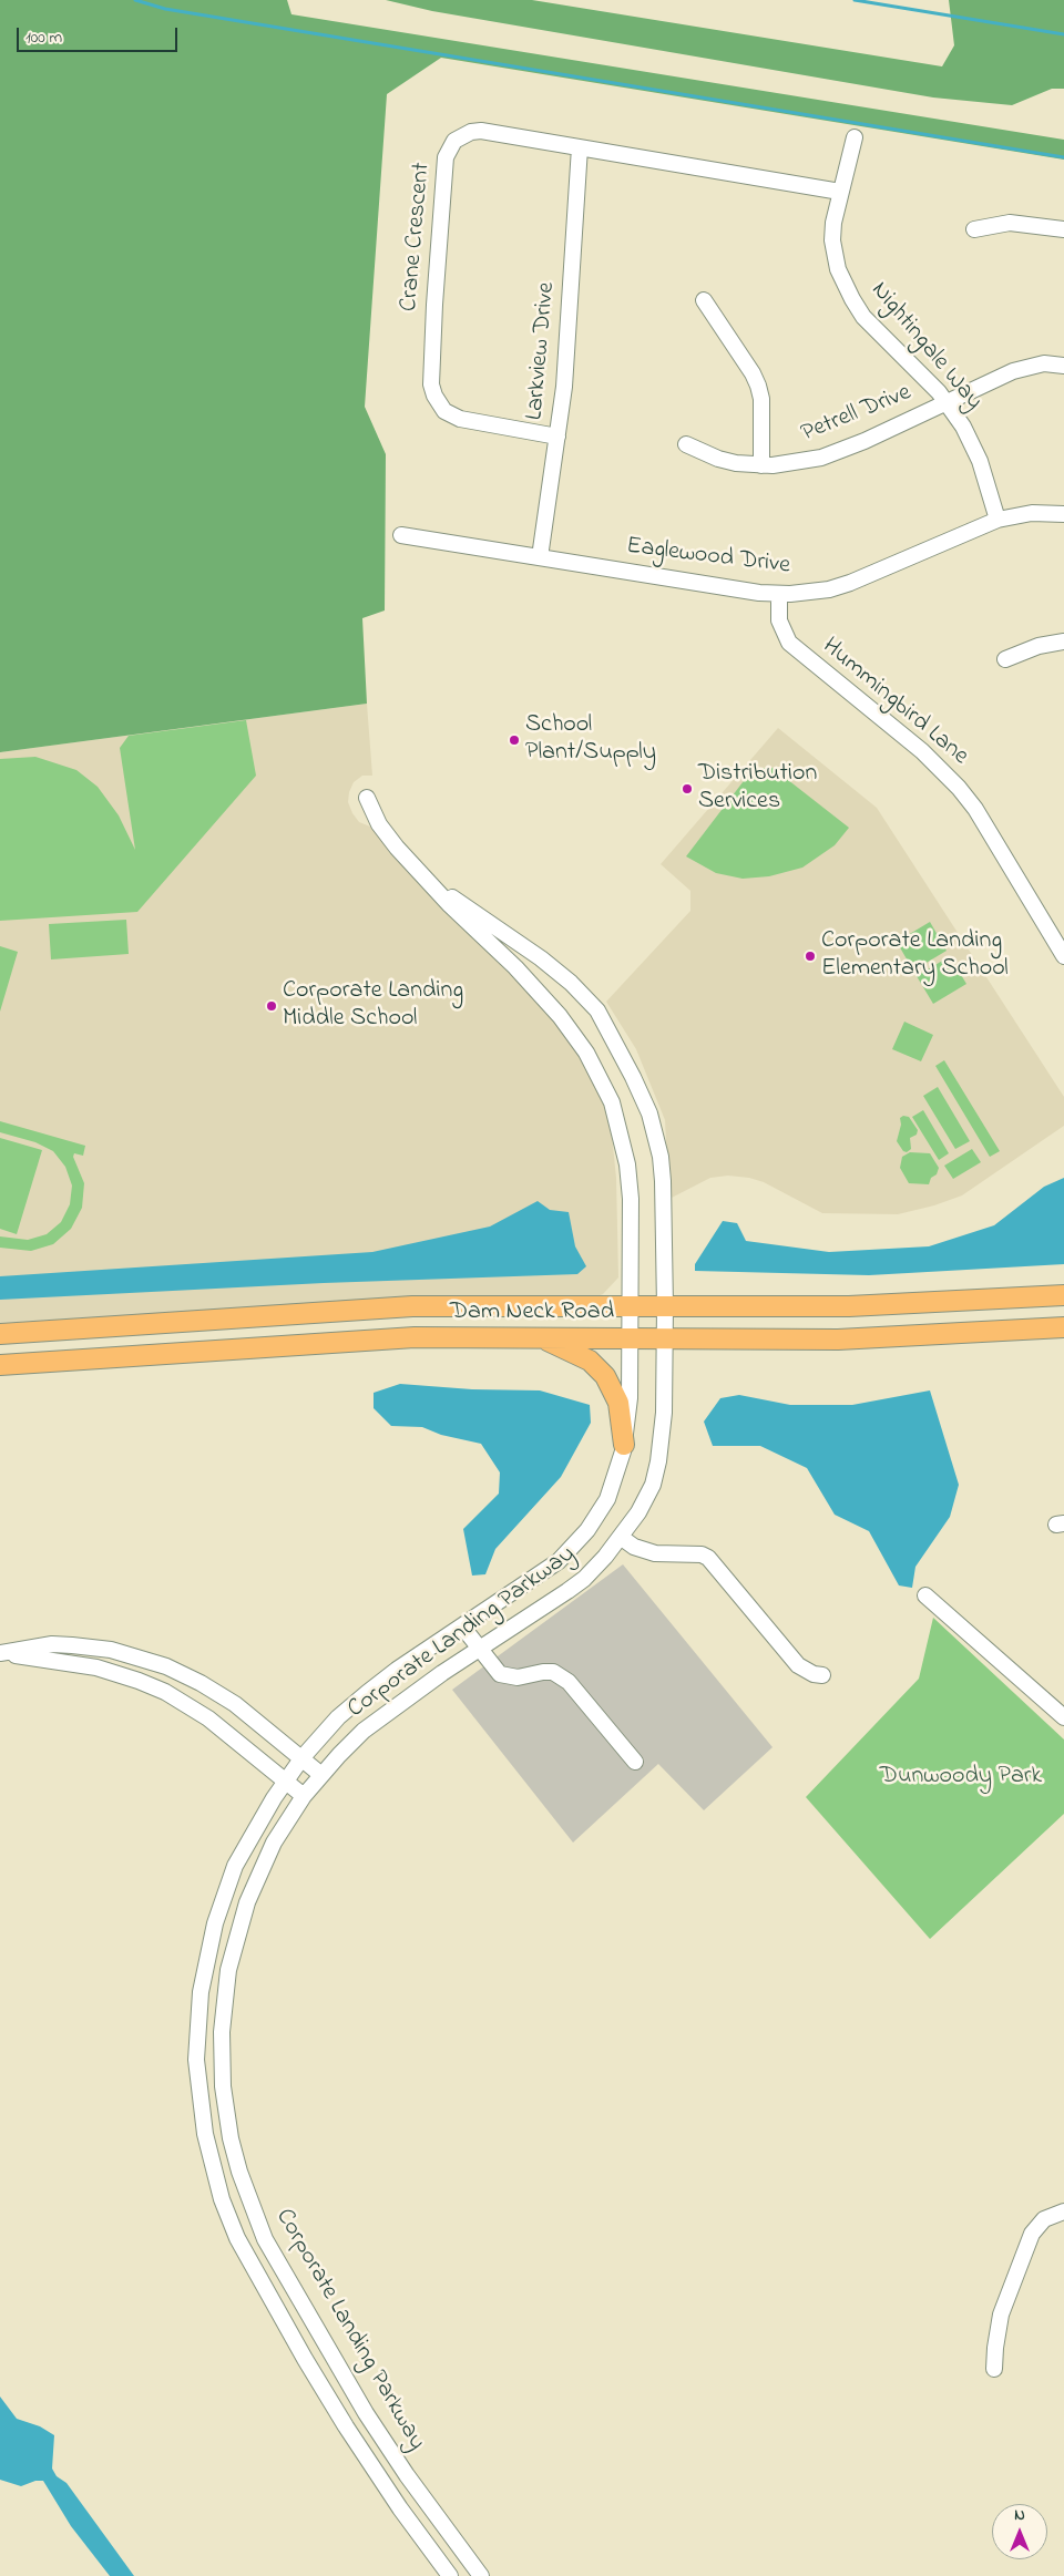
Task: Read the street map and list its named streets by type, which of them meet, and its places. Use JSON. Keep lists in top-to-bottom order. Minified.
{"streets":{"main road":["Dam Neck Road"],"street":["Crane Crescent","Nightingale Way","Larkview Drive","Petrell Drive","Eaglewood Drive","Hummingbird Lane","Corporate Landing Parkway"]},"crossings":[["Crane Crescent","Nightingale Way"],["Crane Crescent","Larkview Drive"],["Nightingale Way","Petrell Drive"],["Nightingale Way","Eaglewood Drive"],["Larkview Drive","Eaglewood Drive"],["Eaglewood Drive","Hummingbird Lane"],["Dam Neck Road","Corporate Landing Parkway"]],"parks":["Dunwoody Park"],"places":["School Plant/Supply","Distribution Services","Corporate Landing Elementary School","Corporate Landing Middle School"],"scale_bar":"100 m","north":"top"}
